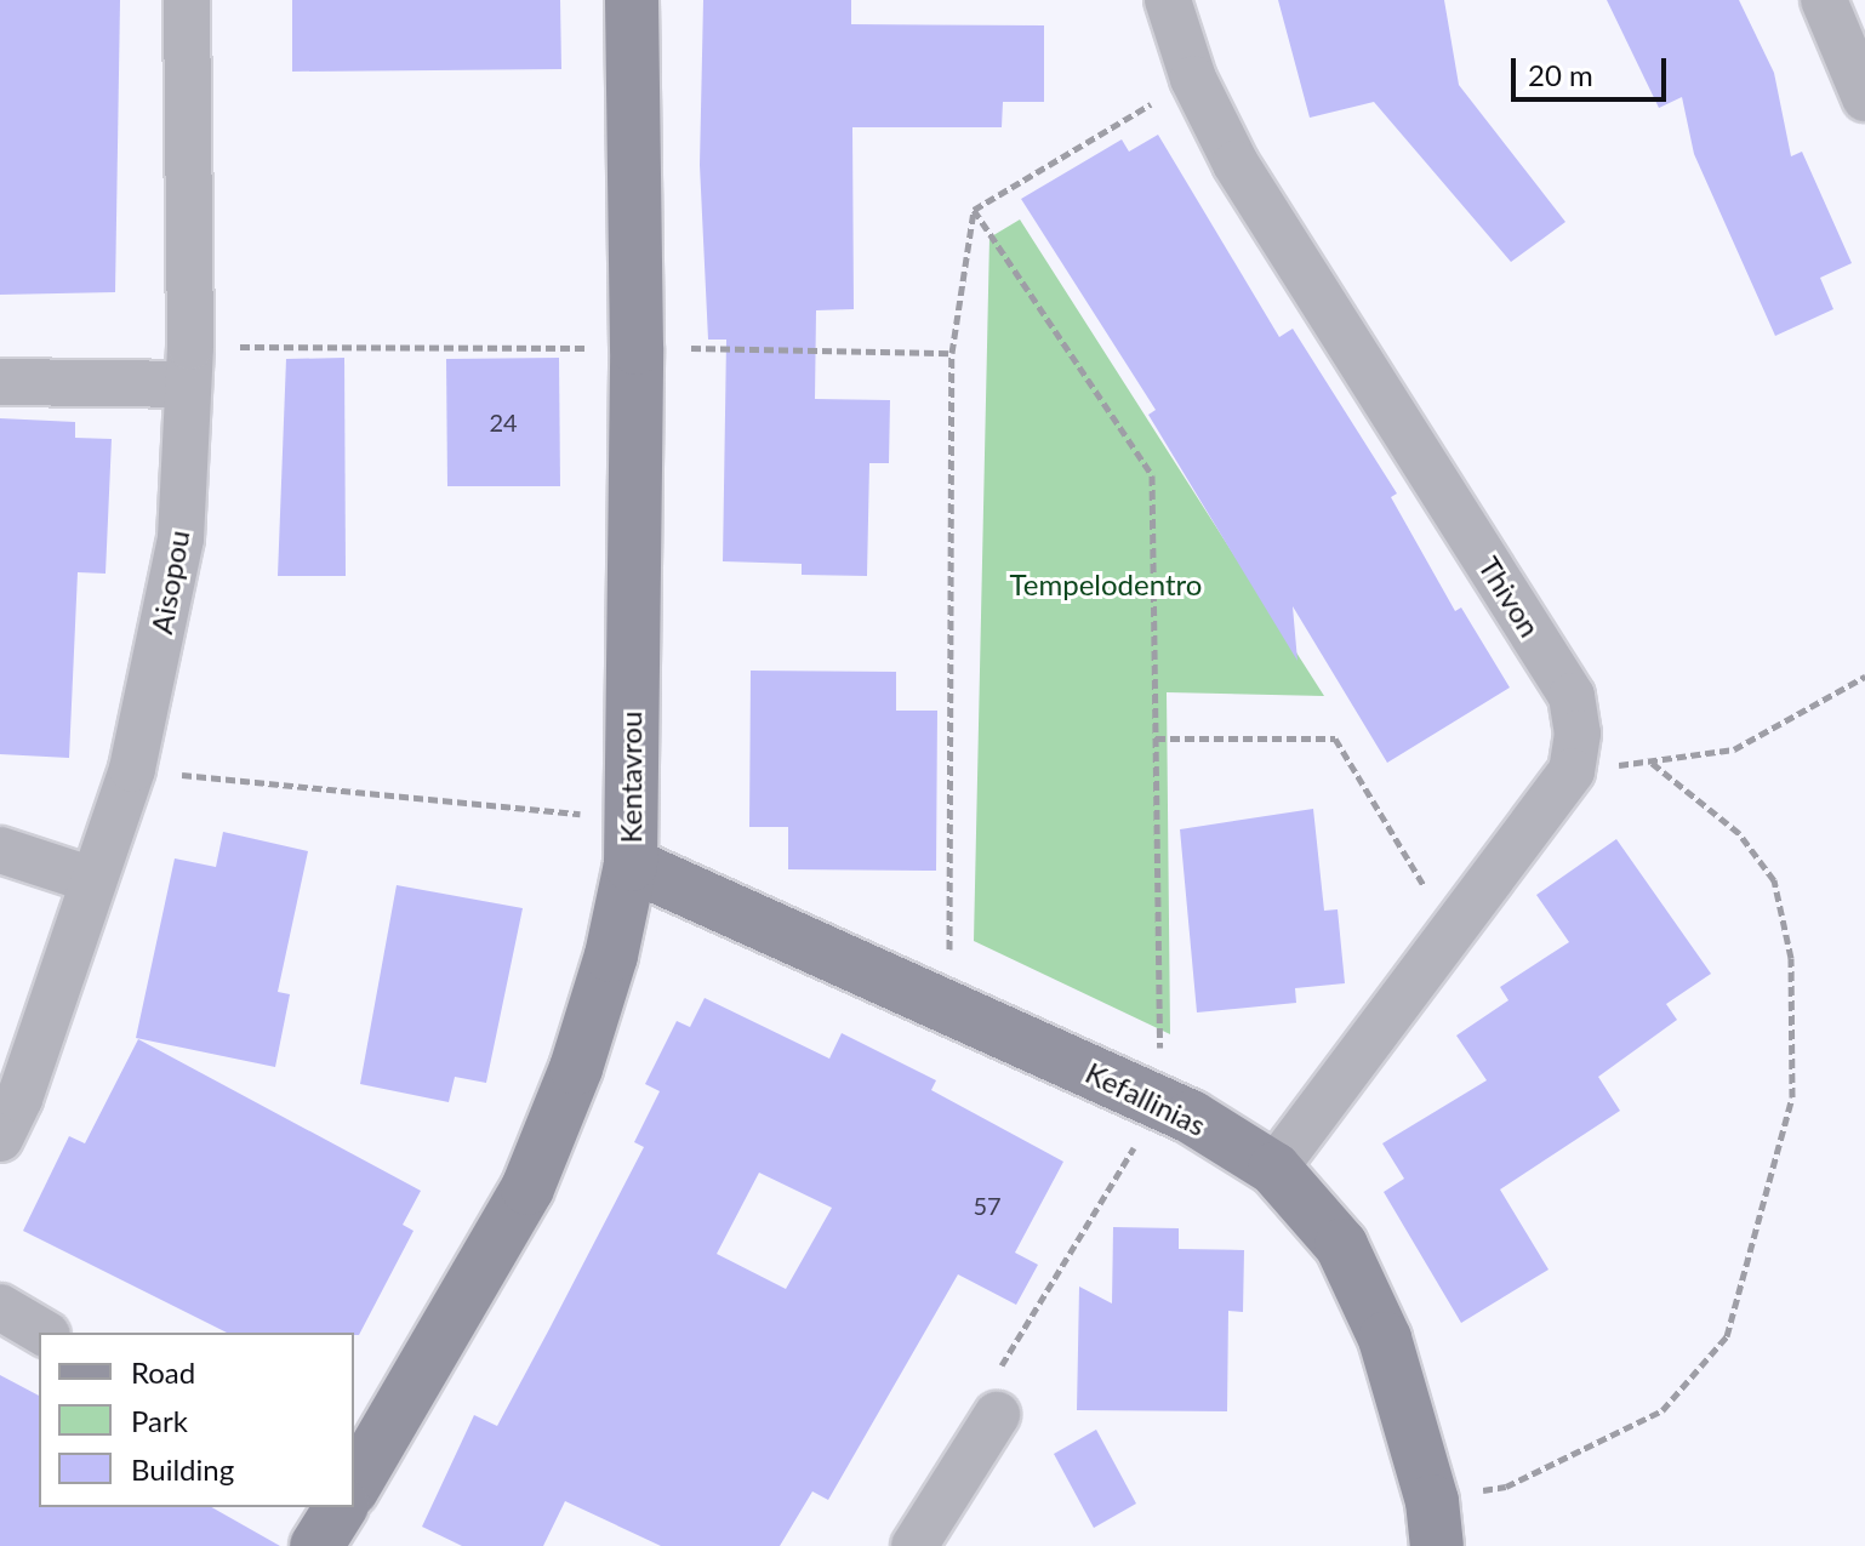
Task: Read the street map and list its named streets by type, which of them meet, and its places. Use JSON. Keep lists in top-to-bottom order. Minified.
{"streets":{"street":["Aisopou","Thivon","Kentavrou","Kefallinias"]},"crossings":[["Kentavrou","Kefallinias"]],"parks":["Tempelodentro"],"house_numbers":["24","57"],"legend":["Road","Park","Building"],"scale_bar":"20 m"}
